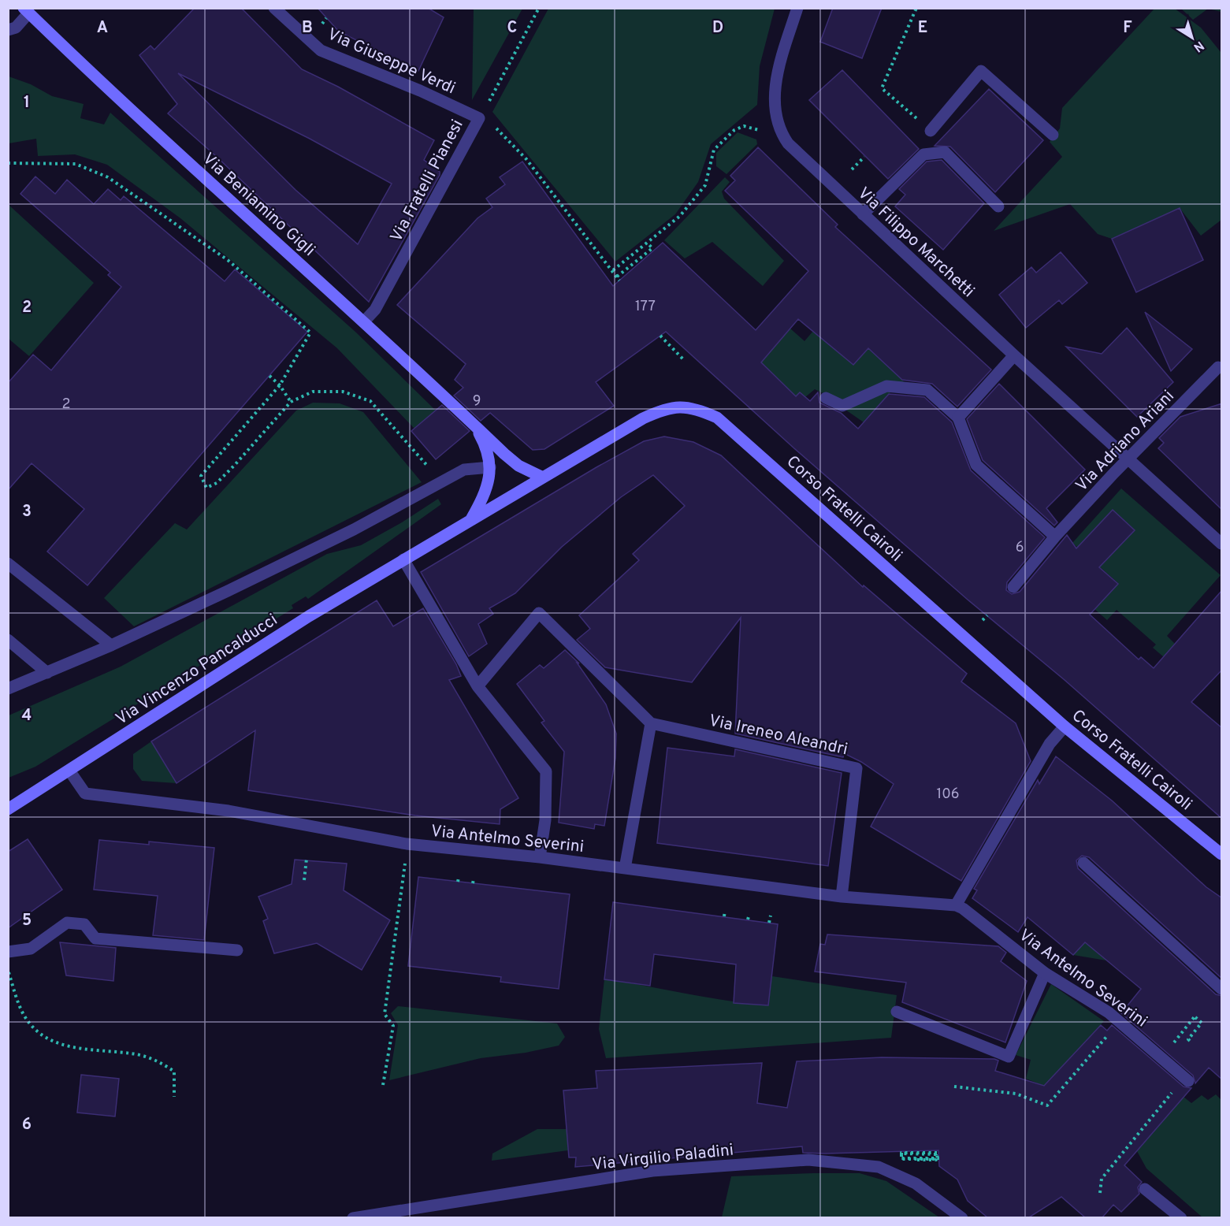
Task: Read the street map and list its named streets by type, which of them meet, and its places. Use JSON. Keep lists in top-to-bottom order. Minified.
{"streets":{"main road":["Via Beniamino Gigli","Corso Fratelli Cairoli","Via Vincenzo Pancalducci"],"street":["Via Giuseppe Verdi","Via Fratelli Pianesi","Via Filippo Marchetti","Via Adriano Ariani","Via Ireneo Aleandri","Via Antelmo Severini","Via Virgilio Paladini"]},"crossings":[["Via Giuseppe Verdi","Via Fratelli Pianesi"],["Via Fratelli Pianesi","Via Beniamino Gigli"],["Via Beniamino Gigli","Corso Fratelli Cairoli"],["Via Filippo Marchetti","Via Adriano Ariani"],["Corso Fratelli Cairoli","Via Vincenzo Pancalducci"],["Via Vincenzo Pancalducci","Via Antelmo Severini"],["Via Ireneo Aleandri","Via Antelmo Severini"]],"house_numbers":["177","9","2","6","106"],"north":"bottom right","grid":{"columns":["A","B","C","D","E","F"],"rows":["1","2","3","4","5","6"]}}
